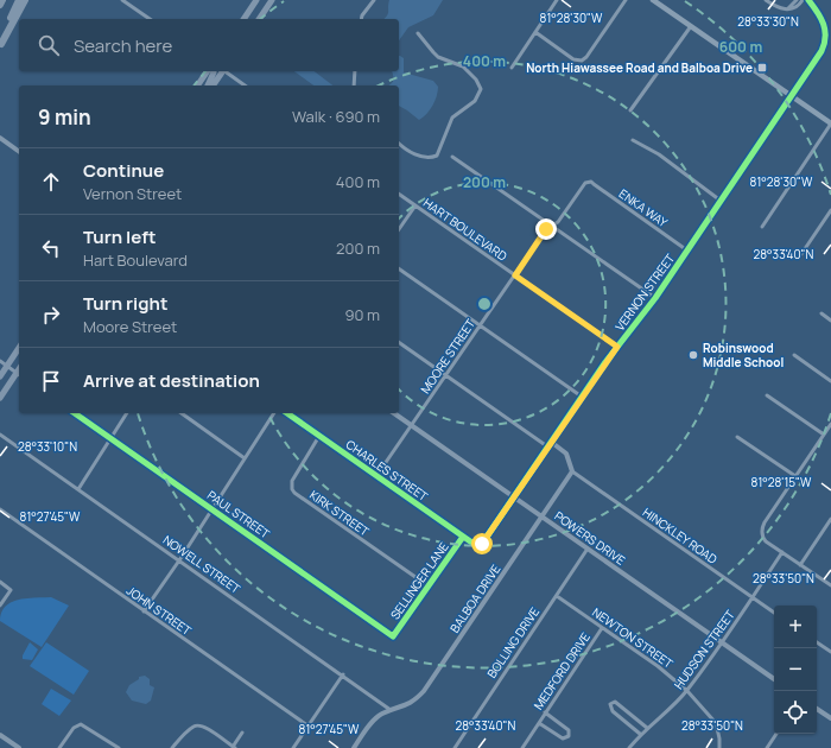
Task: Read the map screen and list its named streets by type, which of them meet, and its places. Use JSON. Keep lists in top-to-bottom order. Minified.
{"streets":{"street":["ENKA WAY","HART BOULEVARD","VERNON STREET","MOORE STREET","CHARLES STREET","KIRK STREET","PAUL STREET","HINCKLEY ROAD","POWERS DRIVE","NOWELL STREET","SELLINGER LANE","BALBOA DRIVE","JOHN STREET","NEWTON STREET","BOLLING DRIVE","HUDSON STREET","MEDFORD DRIVE"]},"crossings":[["ENKA WAY","VERNON STREET"],["ENKA WAY","MOORE STREET"],["HART BOULEVARD","VERNON STREET"],["HART BOULEVARD","MOORE STREET"],["VERNON STREET","CHARLES STREET"],["VERNON STREET","POWERS DRIVE"],["MOORE STREET","CHARLES STREET"],["MOORE STREET","POWERS DRIVE"],["CHARLES STREET","KIRK STREET"],["CHARLES STREET","SELLINGER LANE"],["KIRK STREET","SELLINGER LANE"],["PAUL STREET","SELLINGER LANE"],["HINCKLEY ROAD","BALBOA DRIVE"],["HINCKLEY ROAD","HUDSON STREET"],["POWERS DRIVE","BALBOA DRIVE"],["POWERS DRIVE","BOLLING DRIVE"],["POWERS DRIVE","HUDSON STREET"],["NOWELL STREET","BALBOA DRIVE"],["NEWTON STREET","BOLLING DRIVE"],["NEWTON STREET","HUDSON STREET"],["NEWTON STREET","MEDFORD DRIVE"]],"places":{"transit":["North Hiawassee Road and Balboa Drive"],"other":["Robinswood Middle School"]},"page":{"search":"Search here","heading":["9 min","Walk · 690 m"],"list":[["Continue","Vernon Street","400 m"],["Turn left","Hart Boulevard","200 m"],["Turn right","Moore Street","90 m"],"Arrive at destination"],"map_buttons":["+","−"]},"coordinates":["81°28'30\"W","28°33'30\"N","28°33'40\"N","28°33'10\"N","81°28'15\"W","81°27'45\"W","28°33'50\"N"],"rings":["600 m","400 m","200 m"]}
